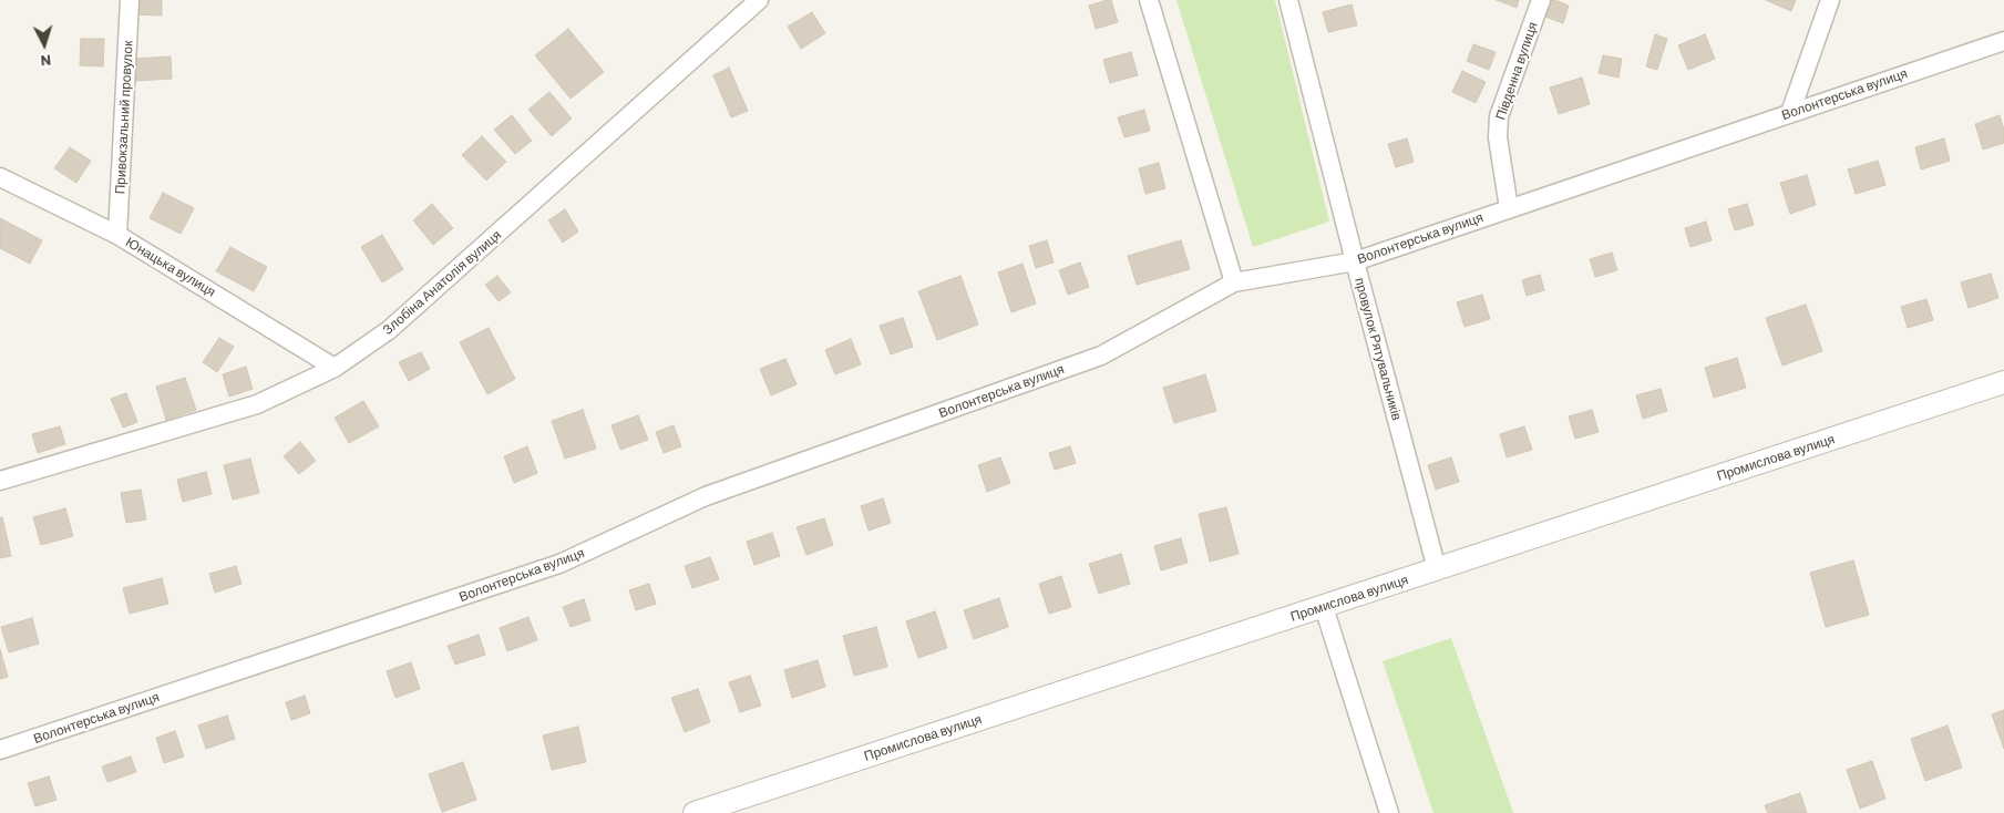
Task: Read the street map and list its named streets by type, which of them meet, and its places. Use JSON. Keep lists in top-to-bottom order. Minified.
{"streets":{"street":["Південна вулиця","Волонтерська вулиця","Привокзальний провулок","Юнацька вулиця","Злобіна Анатолія вулиця","провулок Рятувальників","Промислова вулиця"]},"crossings":[["Південна вулиця","Волонтерська вулиця"],["Волонтерська вулиця","провулок Рятувальників"],["Привокзальний провулок","Юнацька вулиця"],["Юнацька вулиця","Злобіна Анатолія вулиця"],["провулок Рятувальників","Промислова вулиця"]],"north":"bottom"}
